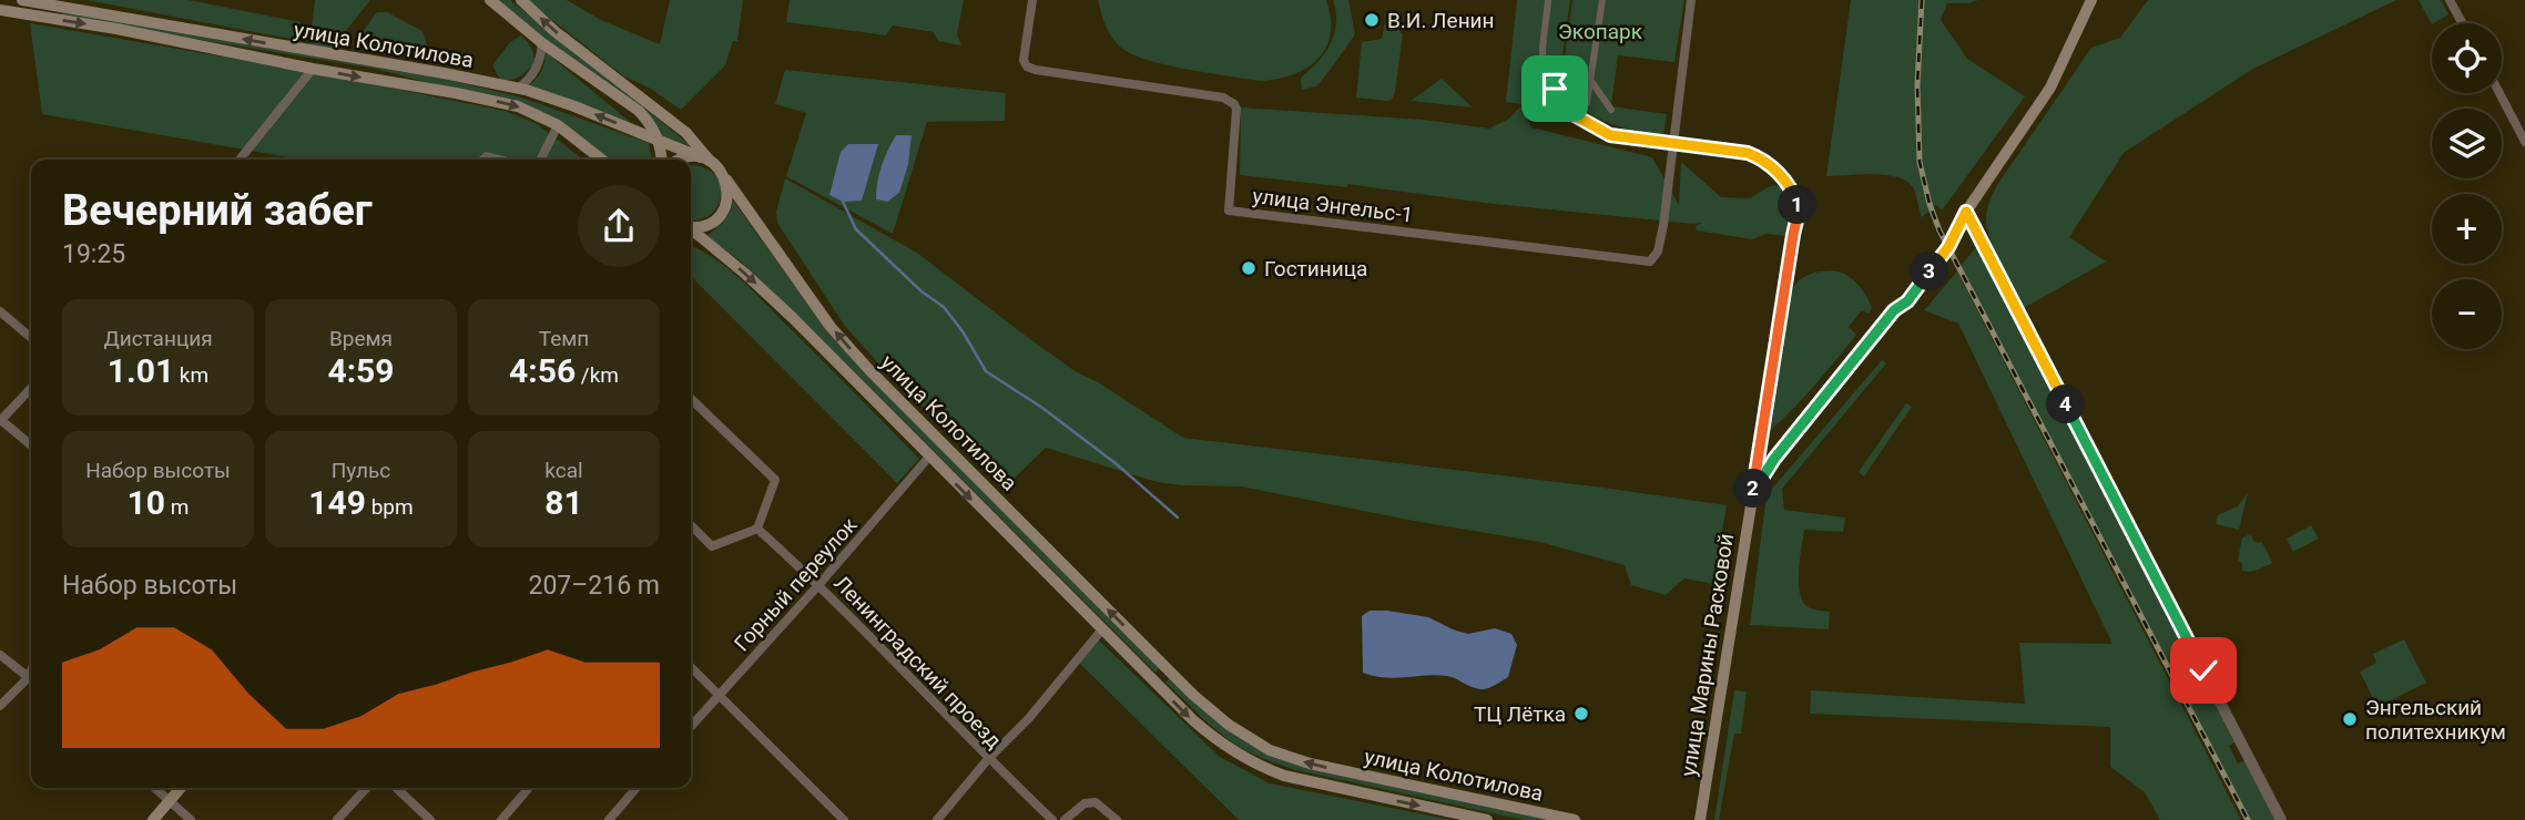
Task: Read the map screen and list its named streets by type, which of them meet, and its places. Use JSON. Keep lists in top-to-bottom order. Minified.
{"streets":{"main road":["улица Колотилова","улица Марины Расковой"],"street":["улица Энгельс-1","Горный переулок","Ленинградский проезд"]},"crossings":[["улица Колотилова","Горный переулок"],["Горный переулок","Ленинградский проезд"]],"parks":["Экопарк"],"places":["В.И. Ленин","Гостиница","ТЦ Лётка","Энгельский политехникум"],"page":{"map_buttons":["+","−"],"heading":["Вечерний забег","19:25"],"pins":["1","3","4","2"],"stats":[["Дистанция","1.01 km"],["Время","4:59"],["Темп","4:56 /km"],["Набор высоты","10 m"],["Пульс","149 bpm"],["kcal","81"]],"chart":["Набор высоты","207–216 m"]}}
